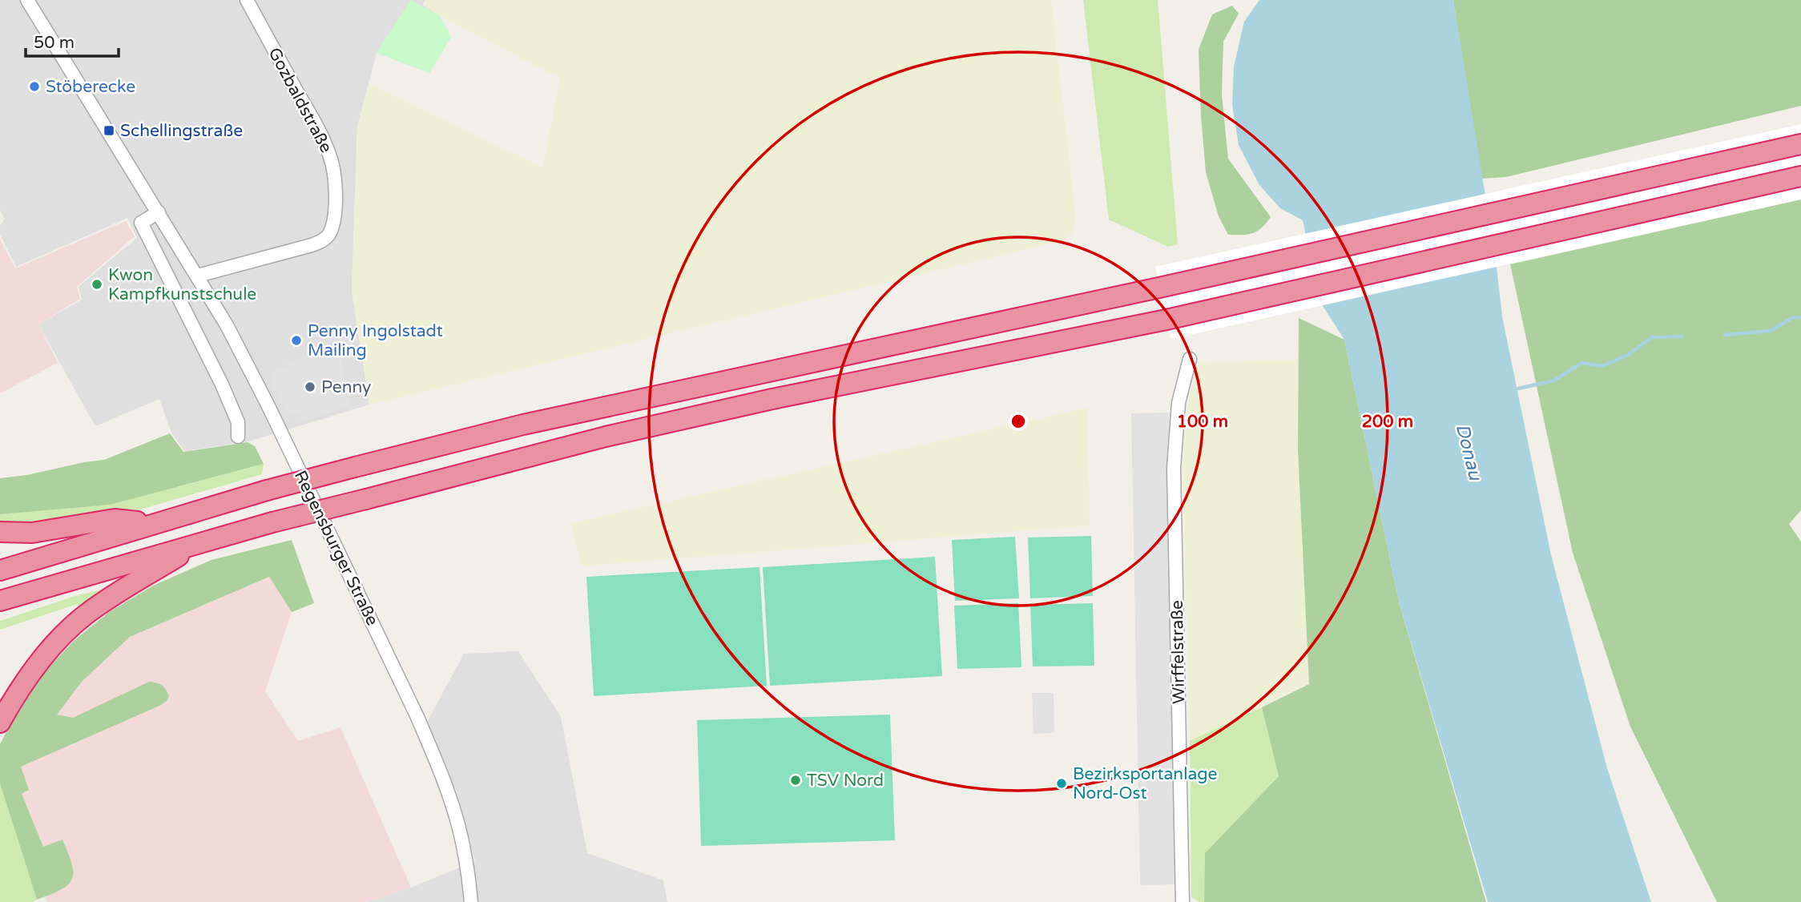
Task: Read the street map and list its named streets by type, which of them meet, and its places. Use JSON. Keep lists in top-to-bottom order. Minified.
{"streets":{"street":["Gozbaldstraße","Regensburger Straße","Wirffelstraße"]},"crossings":[["Gozbaldstraße","Regensburger Straße"]],"water":["Donau"],"places":{"other":["Stöberecke","Kwon Kampfkunstschule","Penny Ingolstadt Mailing","Penny","TSV Nord","Bezirksportanlage Nord-Ost"],"transit":["Schellingstraße"]},"scale_bar":"50 m","rings":["100 m","200 m"]}
